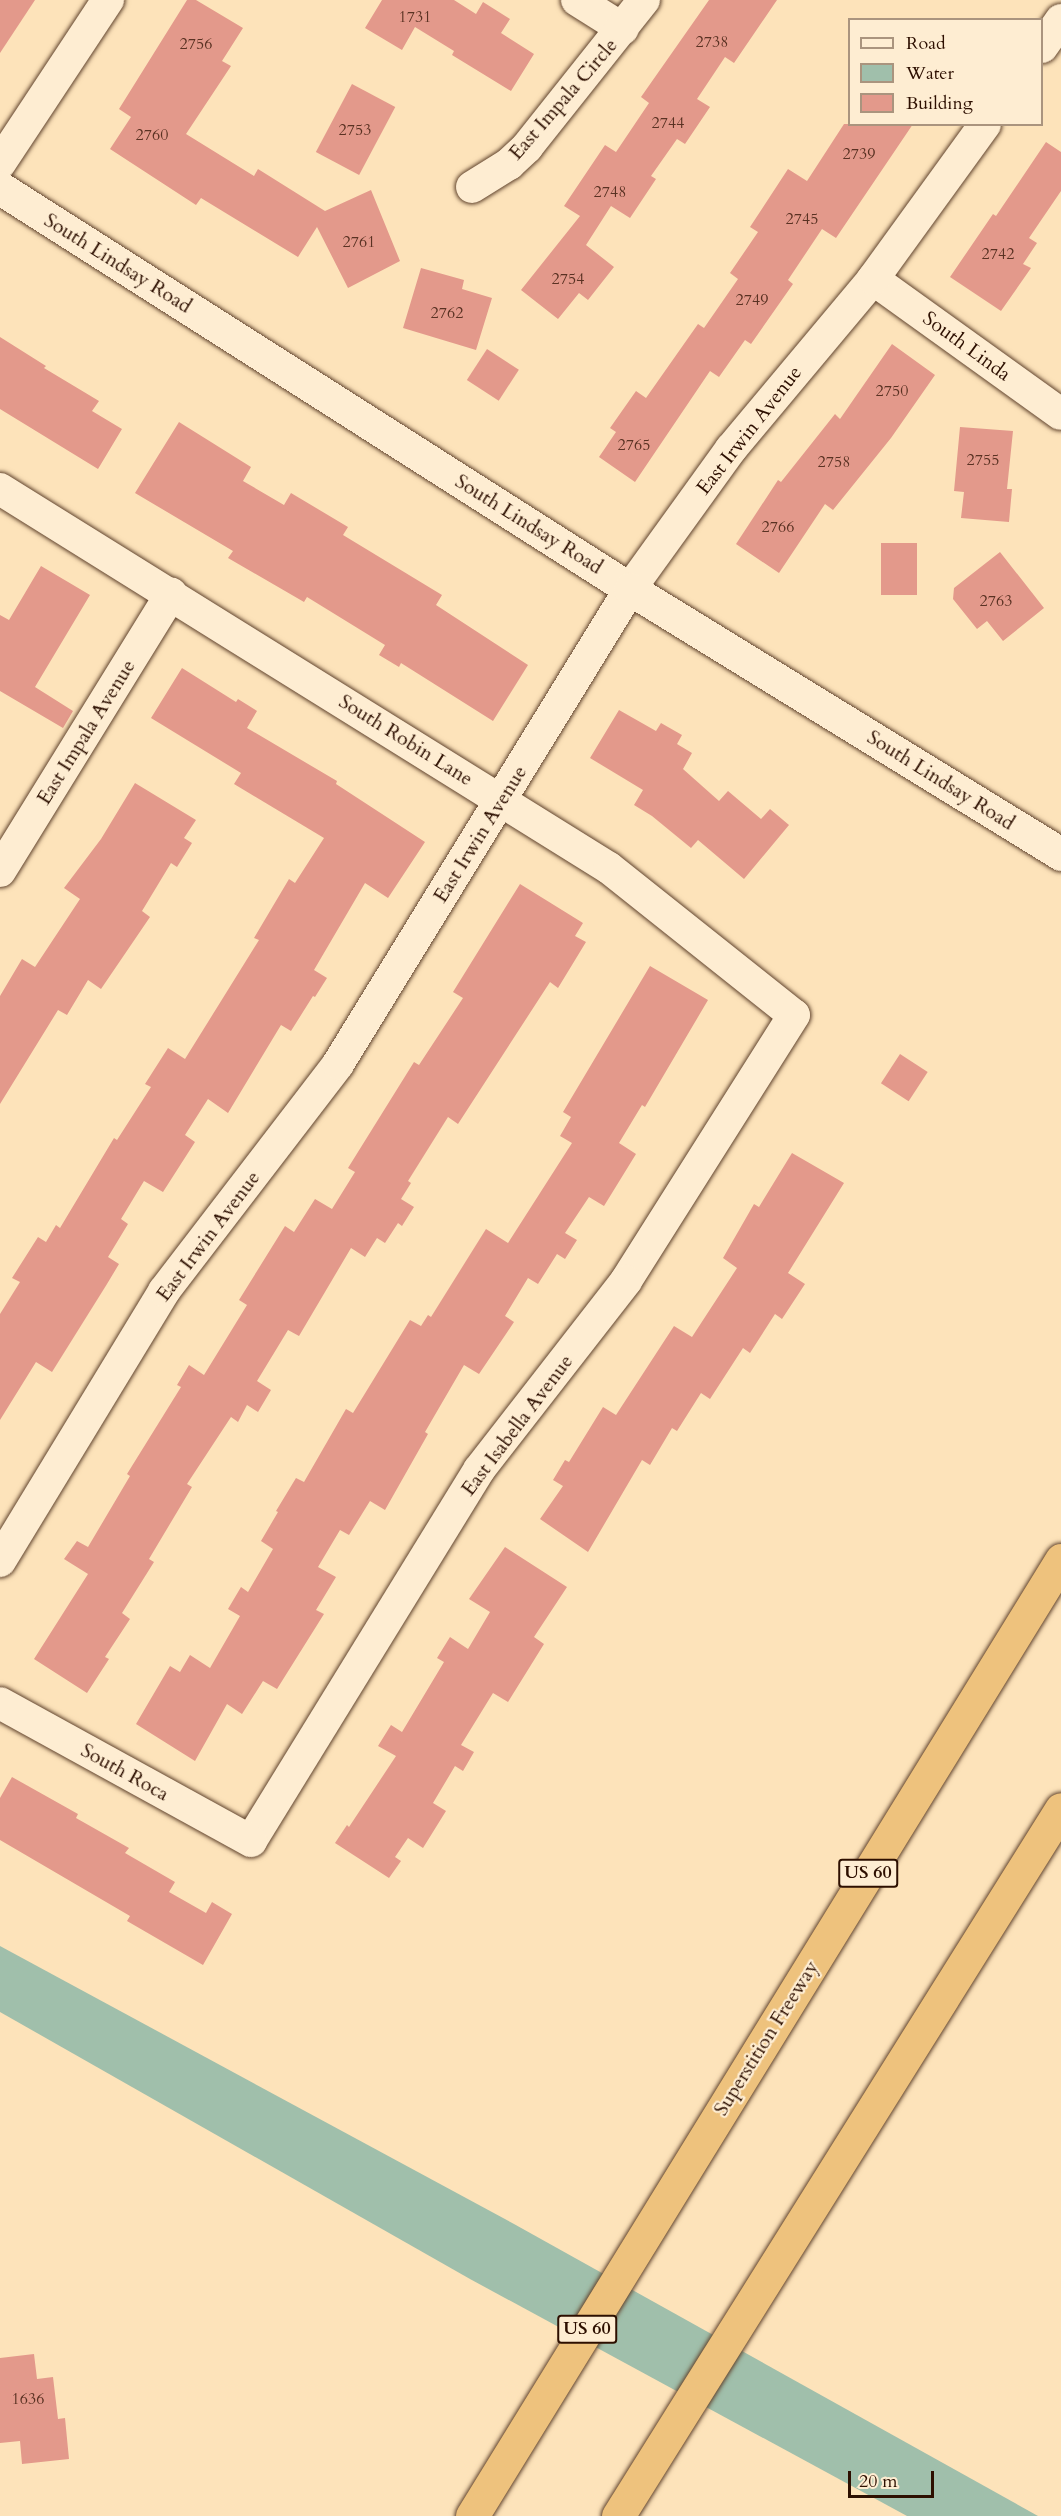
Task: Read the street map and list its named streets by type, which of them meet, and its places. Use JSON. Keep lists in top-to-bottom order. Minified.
{"streets":{"highway":["US 60","Superstition Freeway"],"main road":["South Lindsay Road"],"street":["East Impala Circle","South Linda","East Irwin Avenue","East Impala Avenue","South Robin Lane","East Isabella Avenue","South Roca"]},"crossings":[["South Lindsay Road","East Irwin Avenue"],["South Linda","East Irwin Avenue"],["East Irwin Avenue","South Robin Lane"],["East Impala Avenue","South Robin Lane"],["South Robin Lane","East Isabella Avenue"],["East Isabella Avenue","South Roca"]],"house_numbers":["1731","2738","2756","2744","2753","2760","2739","2748","2745","2761","2742","2754","2749","2762","2750","2765","2755","2758","2766","2763","1636"],"legend":["Road","Water","Building"],"scale_bar":"20 m"}
